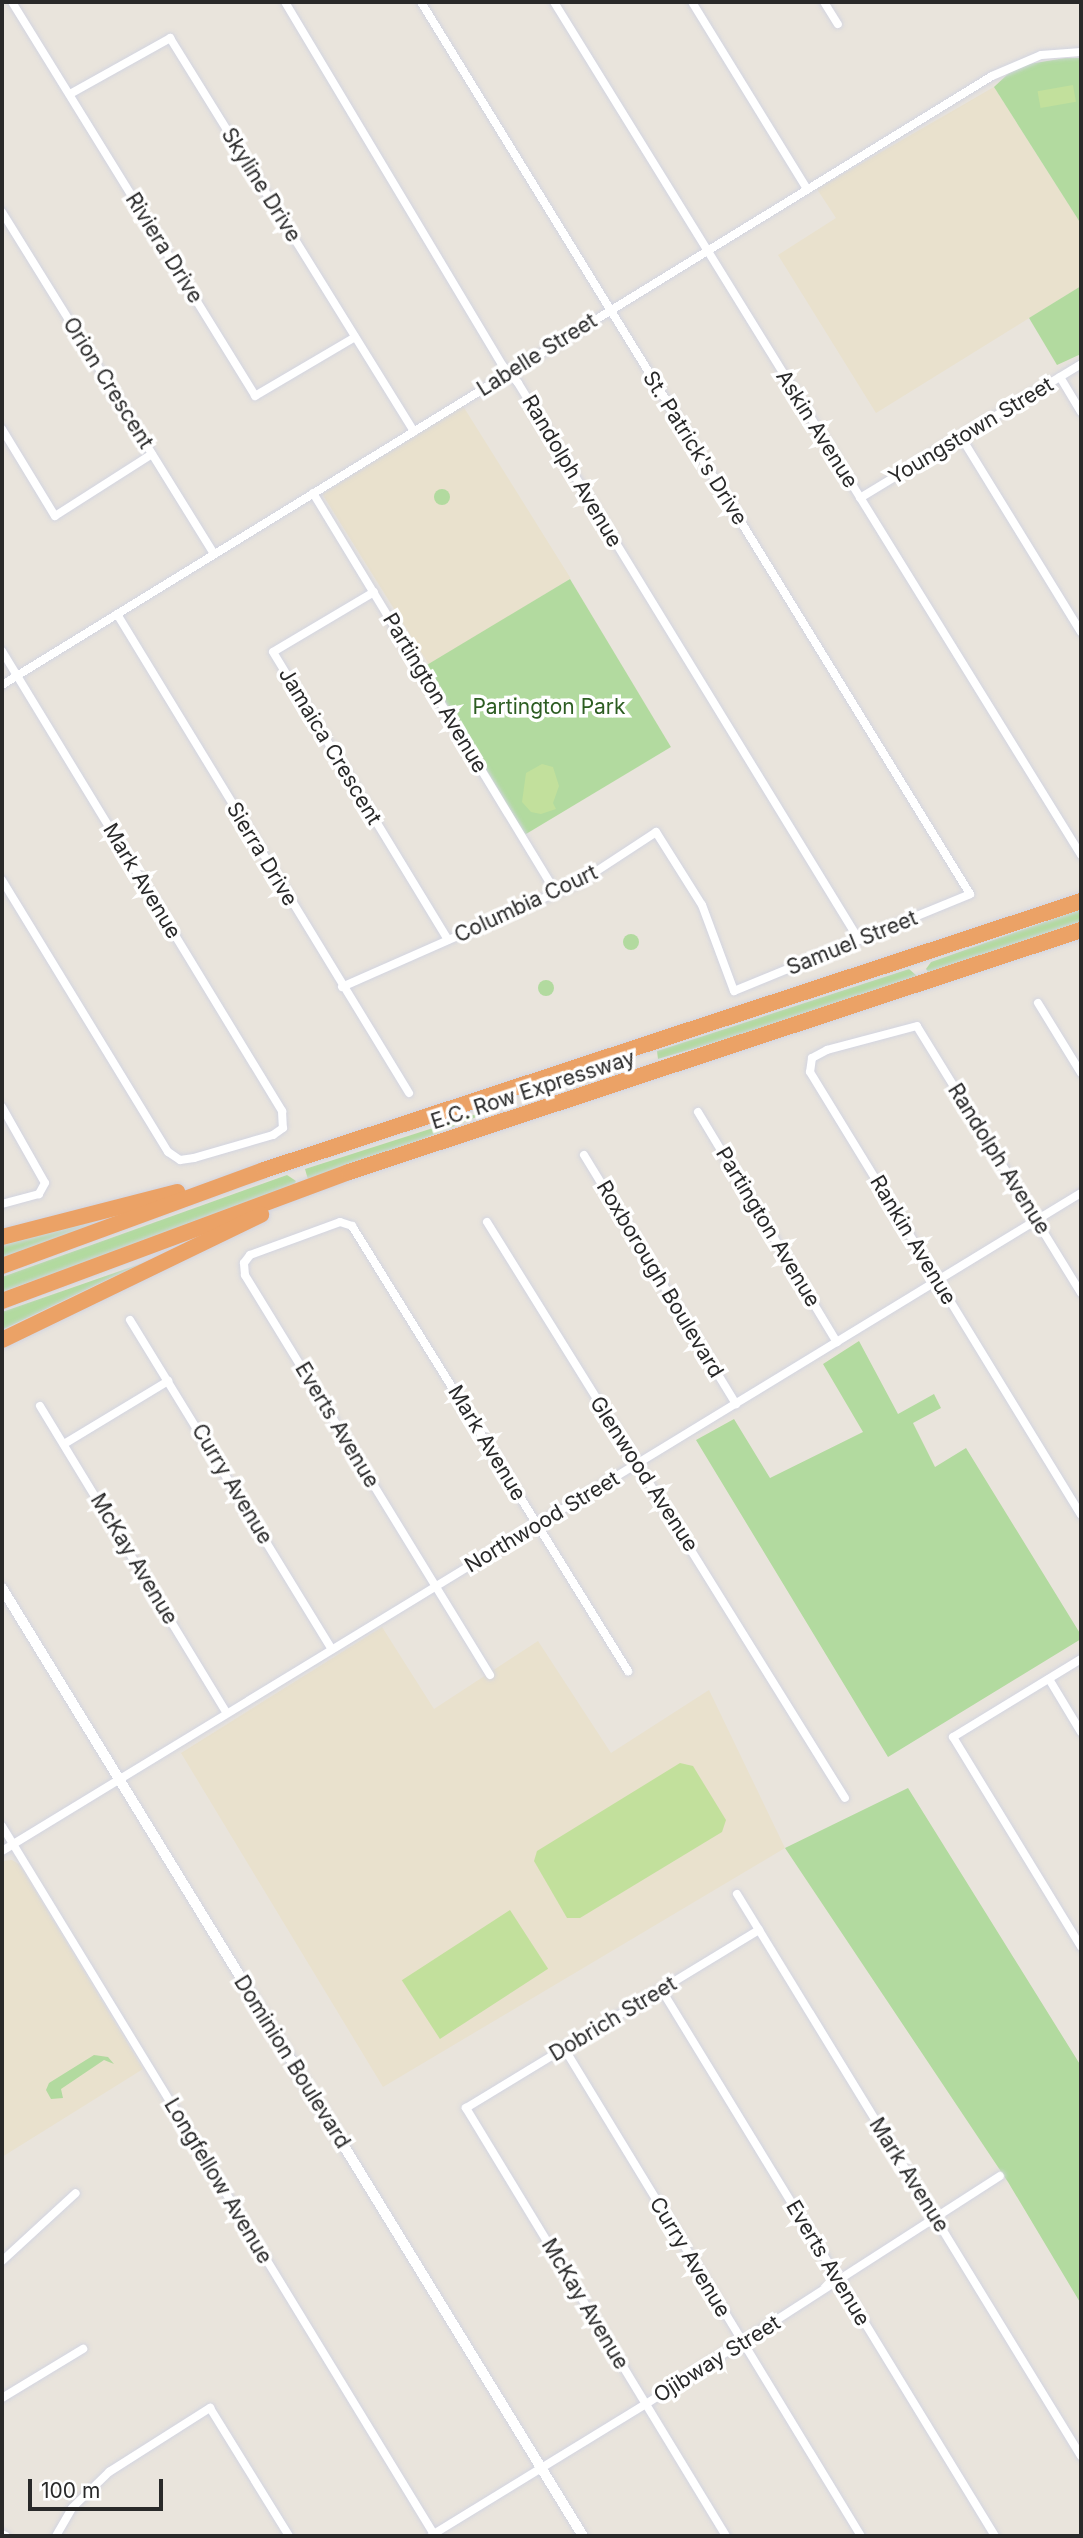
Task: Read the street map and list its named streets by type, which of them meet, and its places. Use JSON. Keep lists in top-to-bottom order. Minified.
{"streets":{"highway":["E.C. Row Expressway"],"street":["Skyline Drive","Riviera Drive","Labelle Street","Orion Crescent","Askin Avenue","Youngstown Street","St. Patrick's Drive","Randolph Avenue","Partington Avenue","Jamaica Crescent","Sierra Drive","Mark Avenue","Columbia Court","Samuel Street","Rankin Avenue","Roxborough Boulevard","Everts Avenue","Glenwood Avenue","Curry Avenue","Northwood Street","McKay Avenue","Dobrich Street","Dominion Boulevard","Longfellow Avenue","Ojibway Street"]},"crossings":[["Skyline Drive","Riviera Drive"],["Skyline Drive","Labelle Street"],["Labelle Street","Orion Crescent"],["Labelle Street","Askin Avenue"],["Labelle Street","St. Patrick's Drive"],["Labelle Street","Randolph Avenue"],["Labelle Street","Partington Avenue"],["Labelle Street","Sierra Drive"],["Labelle Street","Mark Avenue"],["Askin Avenue","Youngstown Street"],["St. Patrick's Drive","Samuel Street"],["Randolph Avenue","Samuel Street"],["Randolph Avenue","Rankin Avenue"],["Randolph Avenue","Northwood Street"],["Partington Avenue","Jamaica Crescent"],["Partington Avenue","Columbia Court"],["Partington Avenue","Northwood Street"],["Jamaica Crescent","Columbia Court"],["Sierra Drive","Columbia Court"],["Mark Avenue","Everts Avenue"],["Mark Avenue","Northwood Street"],["Mark Avenue","Dobrich Street"],["Mark Avenue","Ojibway Street"],["Columbia Court","Samuel Street"],["Rankin Avenue","Northwood Street"],["Roxborough Boulevard","Northwood Street"],["Everts Avenue","Northwood Street"],["Everts Avenue","Dobrich Street"],["Everts Avenue","Ojibway Street"],["Glenwood Avenue","Northwood Street"],["Curry Avenue","Northwood Street"],["Curry Avenue","Dobrich Street"],["Curry Avenue","Ojibway Street"],["Northwood Street","McKay Avenue"],["Northwood Street","Dominion Boulevard"],["Northwood Street","Longfellow Avenue"],["McKay Avenue","Dobrich Street"],["McKay Avenue","Ojibway Street"],["Dominion Boulevard","Ojibway Street"],["Longfellow Avenue","Ojibway Street"]],"parks":["Partington Park"],"scale_bar":"100 m"}
